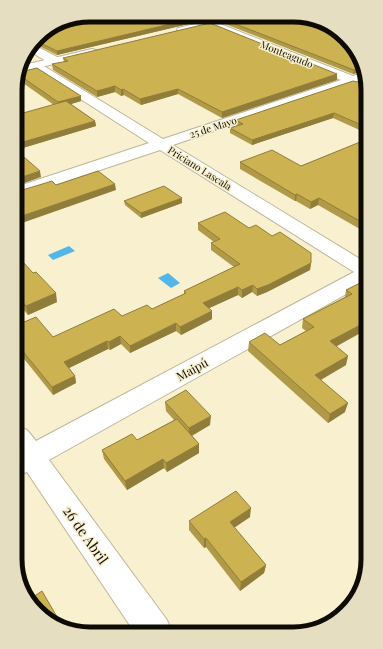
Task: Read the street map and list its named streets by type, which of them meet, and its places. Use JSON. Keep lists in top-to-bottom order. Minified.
{"streets":{"street":["Monteagudo","25 de Mayo","Priciano Lascala","Maipú","26 de Abril"]},"crossings":[["Monteagudo","25 de Mayo"],["25 de Mayo","Priciano Lascala"],["Maipú","26 de Abril"]]}
